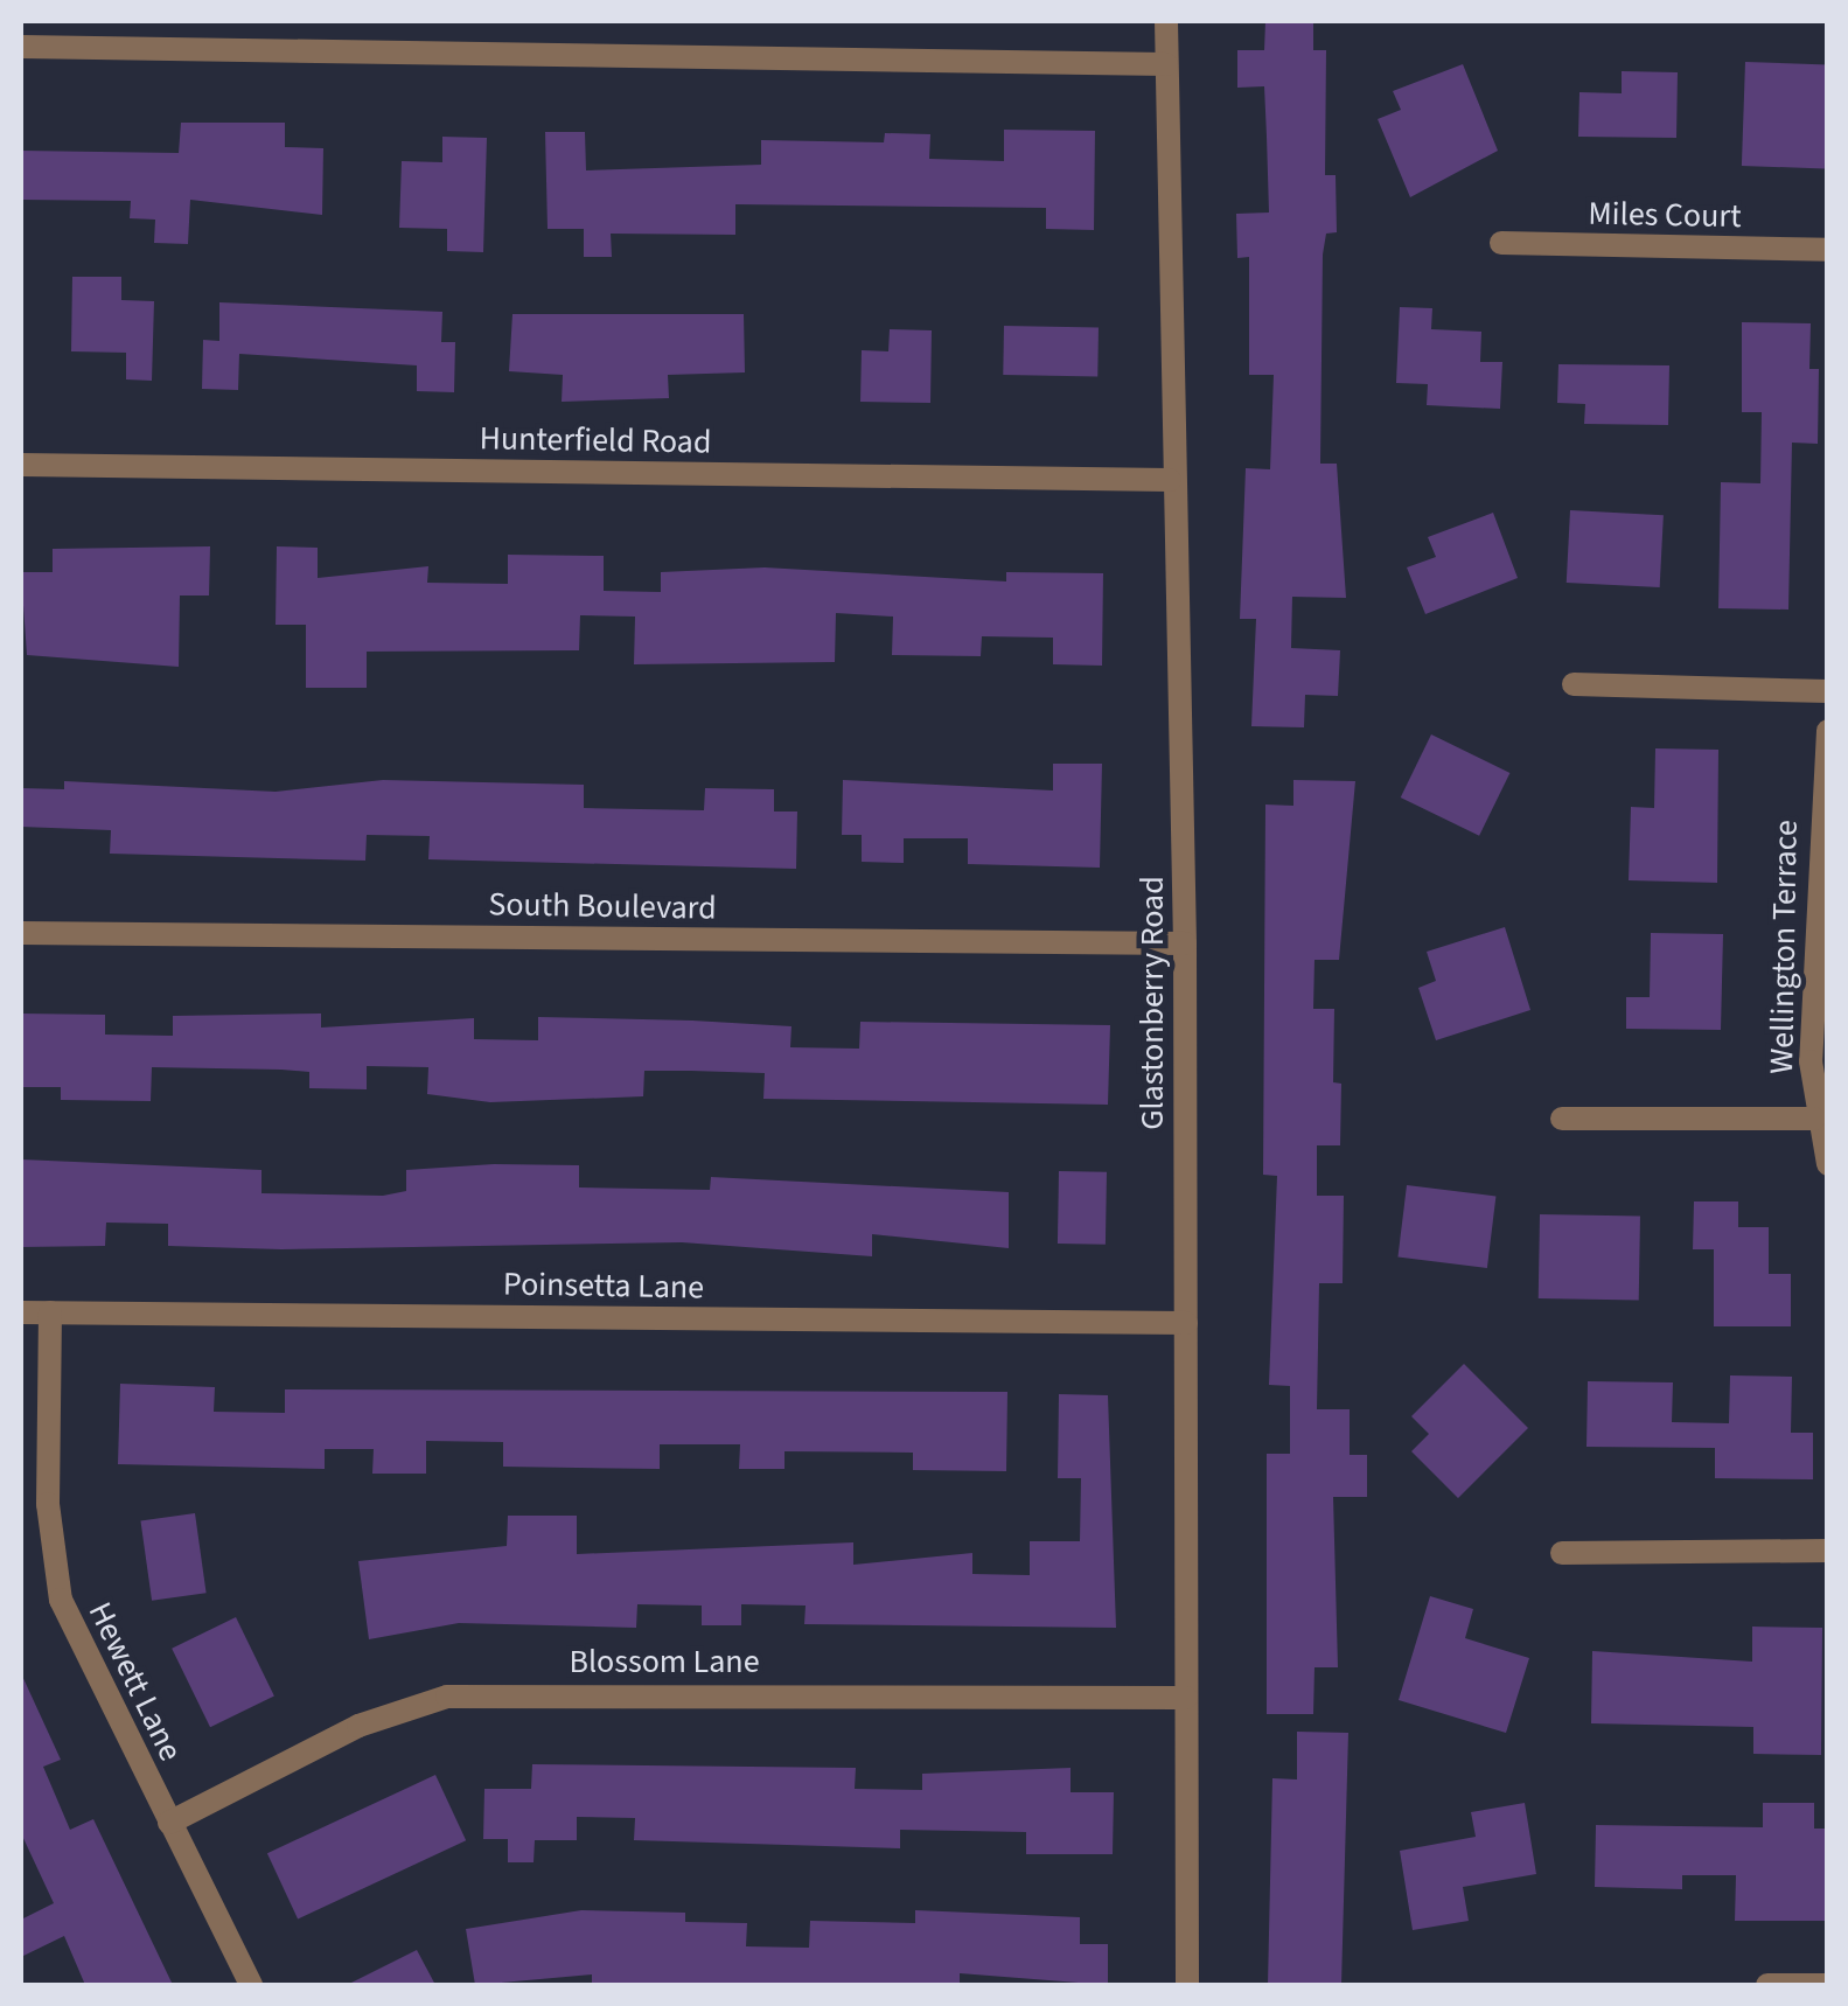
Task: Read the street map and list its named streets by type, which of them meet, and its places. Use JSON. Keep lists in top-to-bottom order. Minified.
{"streets":{"street":["Miles Court","Hunterfield Road","South Boulevard","Wellington Terrace","Glastonberry Road","Poinsetta Lane","Blossom Lane","Hewett Lane"]},"crossings":[["Hunterfield Road","Glastonberry Road"],["South Boulevard","Glastonberry Road"],["Glastonberry Road","Poinsetta Lane"],["Glastonberry Road","Blossom Lane"],["Poinsetta Lane","Hewett Lane"],["Blossom Lane","Hewett Lane"]]}
